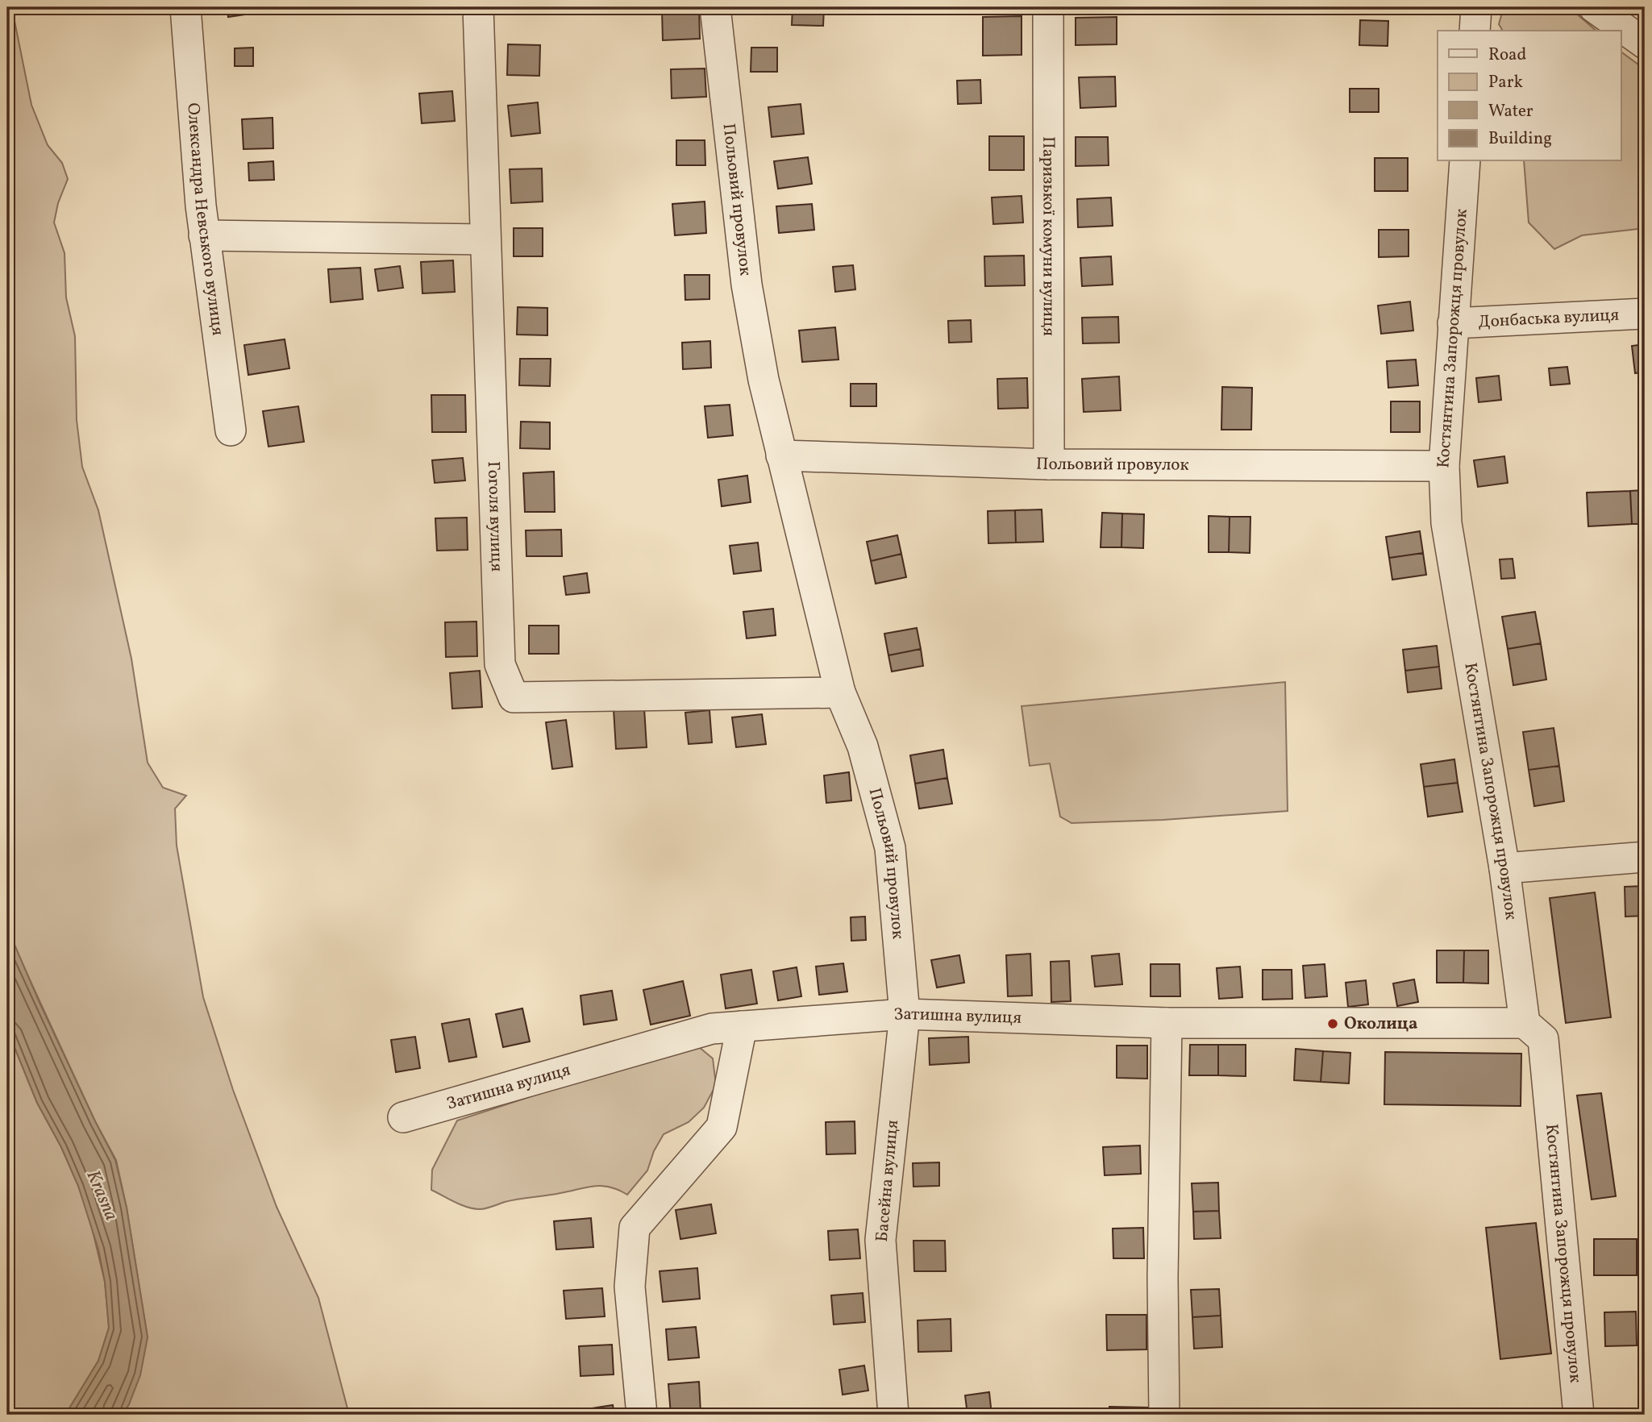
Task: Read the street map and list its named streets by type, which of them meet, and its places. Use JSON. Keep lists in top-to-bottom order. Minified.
{"streets":{"street":["Польовий провулок","Олександра Невського вулиця","Паризької комуни вулиця","Донбаська вулиця","Костянтина Запорожця провулок","Гоголя вулиця","Затишна вулиця","Басейна вулиця"]},"crossings":[["Польовий провулок","Паризької комуни вулиця"],["Польовий провулок","Костянтина Запорожця провулок"],["Польовий провулок","Гоголя вулиця"],["Польовий провулок","Затишна вулиця"],["Польовий провулок","Басейна вулиця"],["Донбаська вулиця","Костянтина Запорожця провулок"],["Костянтина Запорожця провулок","Затишна вулиця"],["Затишна вулиця","Басейна вулиця"]],"water":["Krasna"],"places":["Околица"],"legend":["Road","Park","Water","Building"]}
